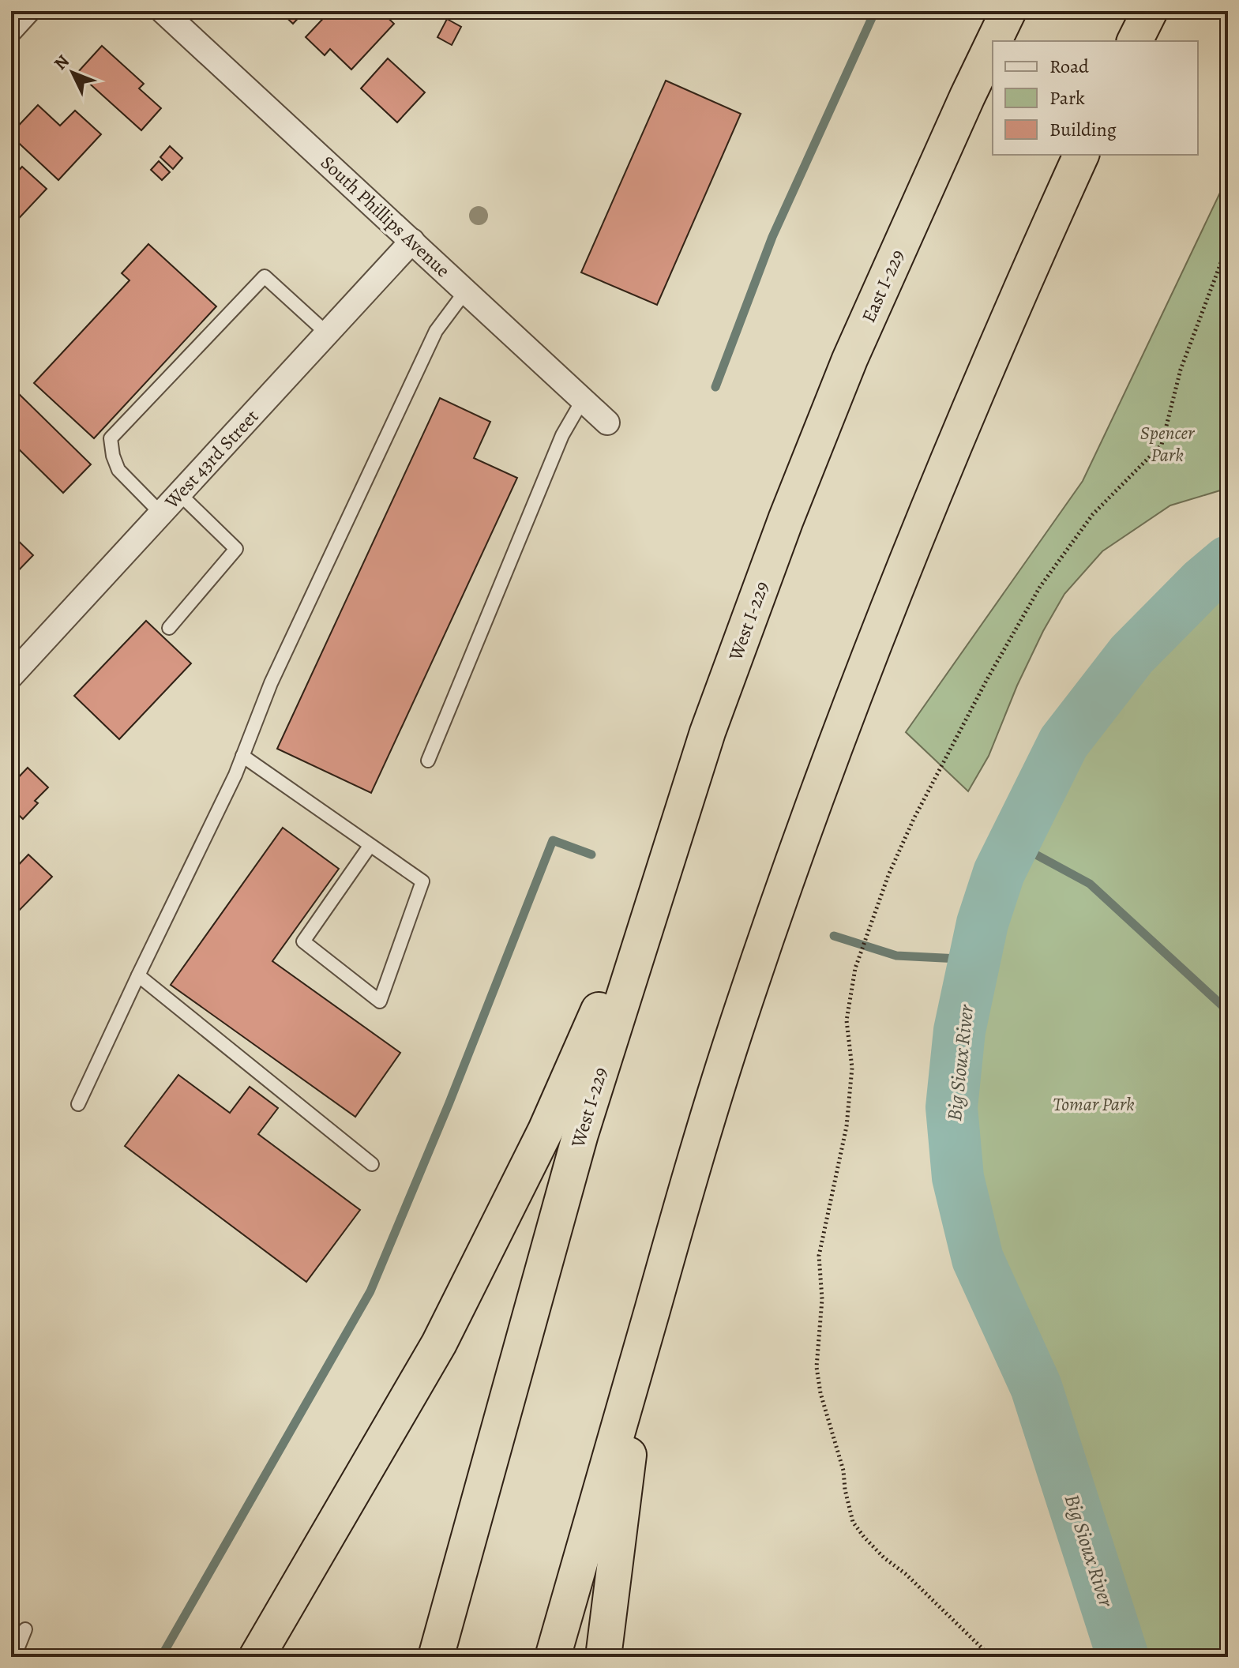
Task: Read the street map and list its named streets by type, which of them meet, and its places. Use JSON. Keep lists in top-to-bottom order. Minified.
{"streets":{"highway":["East I-229","West I-229"],"street":["South Phillips Avenue","West 43rd Street"]},"crossings":[["South Phillips Avenue","West 43rd Street"],["East I-229","West I-229"]],"water":["Big Sioux River"],"parks":["Spencer Park","Tomar Park"],"legend":["Road","Park","Building"],"north":"top left"}
